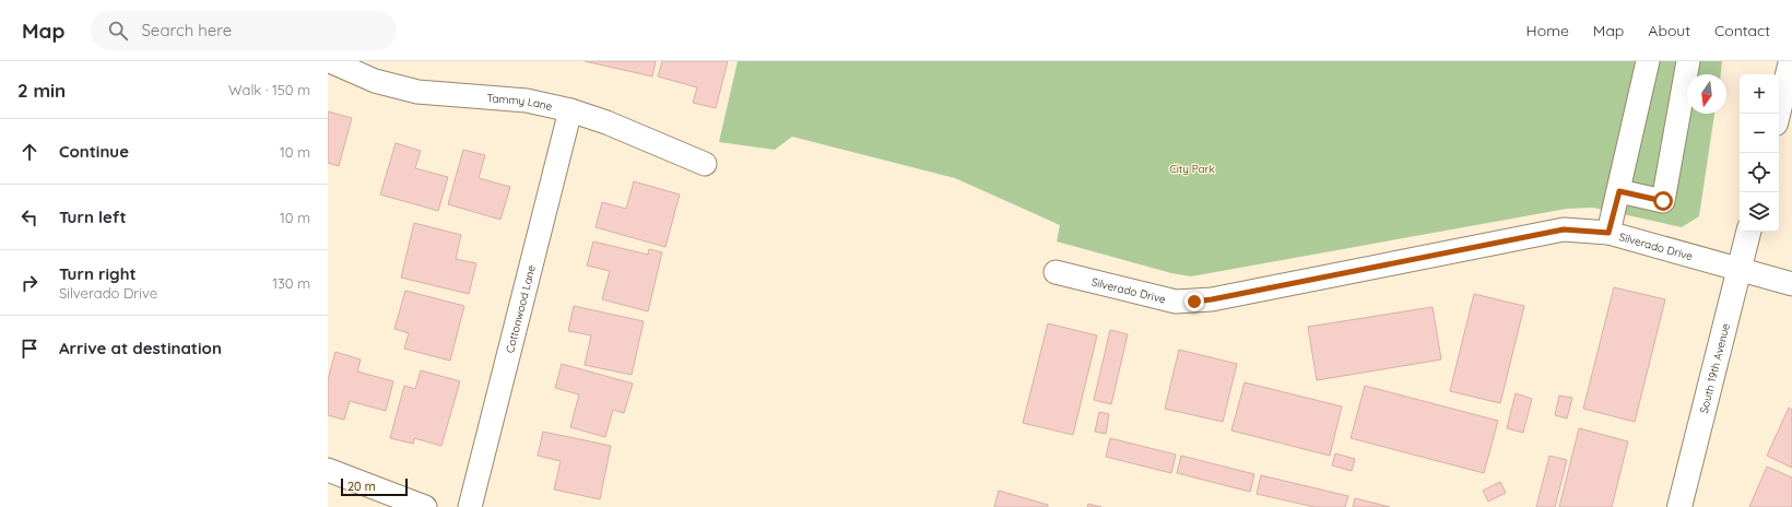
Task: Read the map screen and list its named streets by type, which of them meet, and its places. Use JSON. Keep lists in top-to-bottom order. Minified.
{"streets":{"main road":["South 19th Avenue"],"street":["Tammy Lane","Silverado Drive","Cottonwood Lane"]},"crossings":[["Tammy Lane","Cottonwood Lane"],["Silverado Drive","South 19th Avenue"]],"parks":["City Park"],"scale_bar":"20 m","north":"bottom","page":{"header":"Map","search":"Search here","nav":["Home","Map","About","Contact"],"heading":["2 min","Walk · 150 m"],"map_buttons":["+","−"],"list":[["Continue","10 m"],["Turn left","10 m"],["Turn right","Silverado Drive","130 m"],"Arrive at destination"],"scale":"20 m"}}
